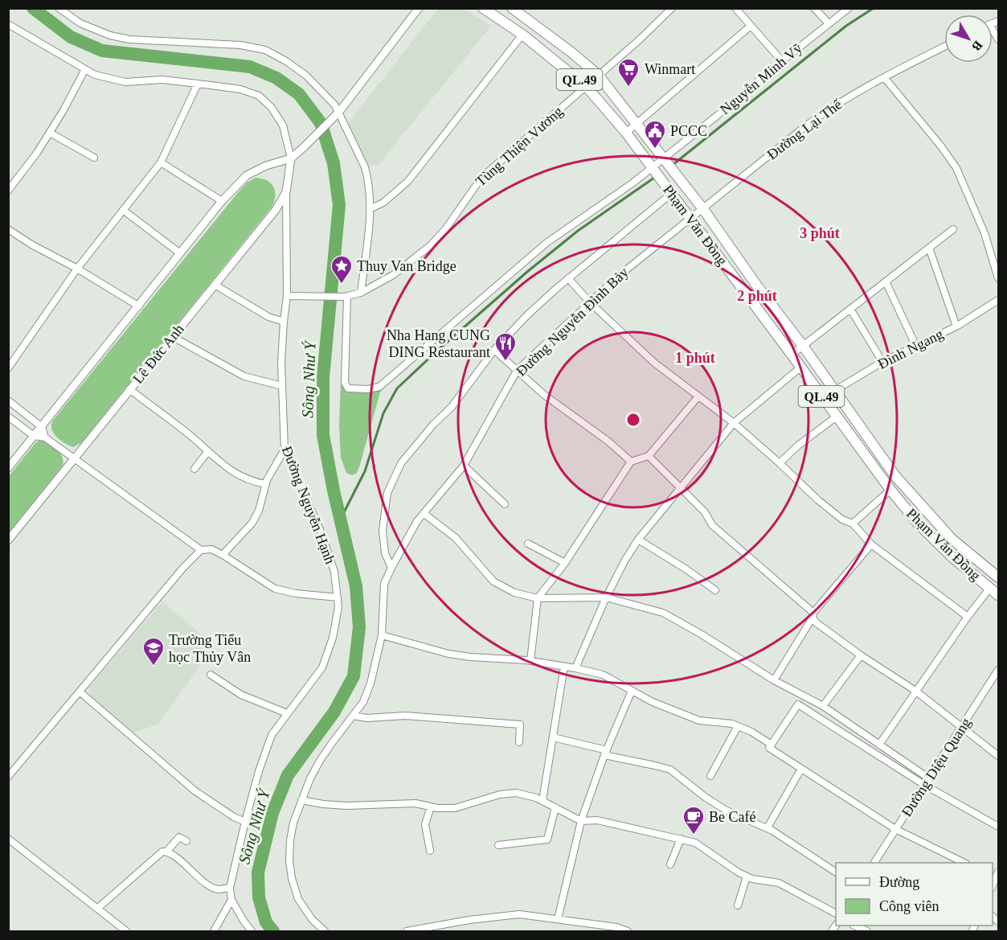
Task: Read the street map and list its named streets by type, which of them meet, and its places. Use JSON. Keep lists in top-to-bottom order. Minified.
{"streets":{"main road":["QL.49","Phạm Văn Đồng"],"street":["Nguyễn Minh Vỹ","Đường Lại Thế","Tùng Thiện Vương","Đường Nguyễn Đình Bảy","Đình Ngang","Lê Đức Anh","Đường Nguyễn Hạnh","Đường Diệu Quang"]},"crossings":[["Nguyễn Minh Vỹ","Tùng Thiện Vương"],["Nguyễn Minh Vỹ","Phạm Văn Đồng"],["Đường Lại Thế","Phạm Văn Đồng"],["Đường Lại Thế","Đường Nguyễn Đình Bảy"],["Tùng Thiện Vương","Phạm Văn Đồng"],["Tùng Thiện Vương","Đường Nguyễn Hạnh"],["Phạm Văn Đồng","Đường Nguyễn Đình Bảy"],["Phạm Văn Đồng","Đình Ngang"],["Lê Đức Anh","Đường Nguyễn Hạnh"]],"water":["Sông Như Ý"],"places":{"supermarket":["Winmart"],"public building":["PCCC"],"place":["Thuy Van Bridge"],"restaurant":["Nha Hang CUNG DING Restaurant"],"school or university":["Trường Tiểu học Thủy Vân"],"cafe":["Be Café"]},"legend":["Đường","Công viên"],"north":"bottom right","rings":["3 phút","2 phút","1 phút"]}
